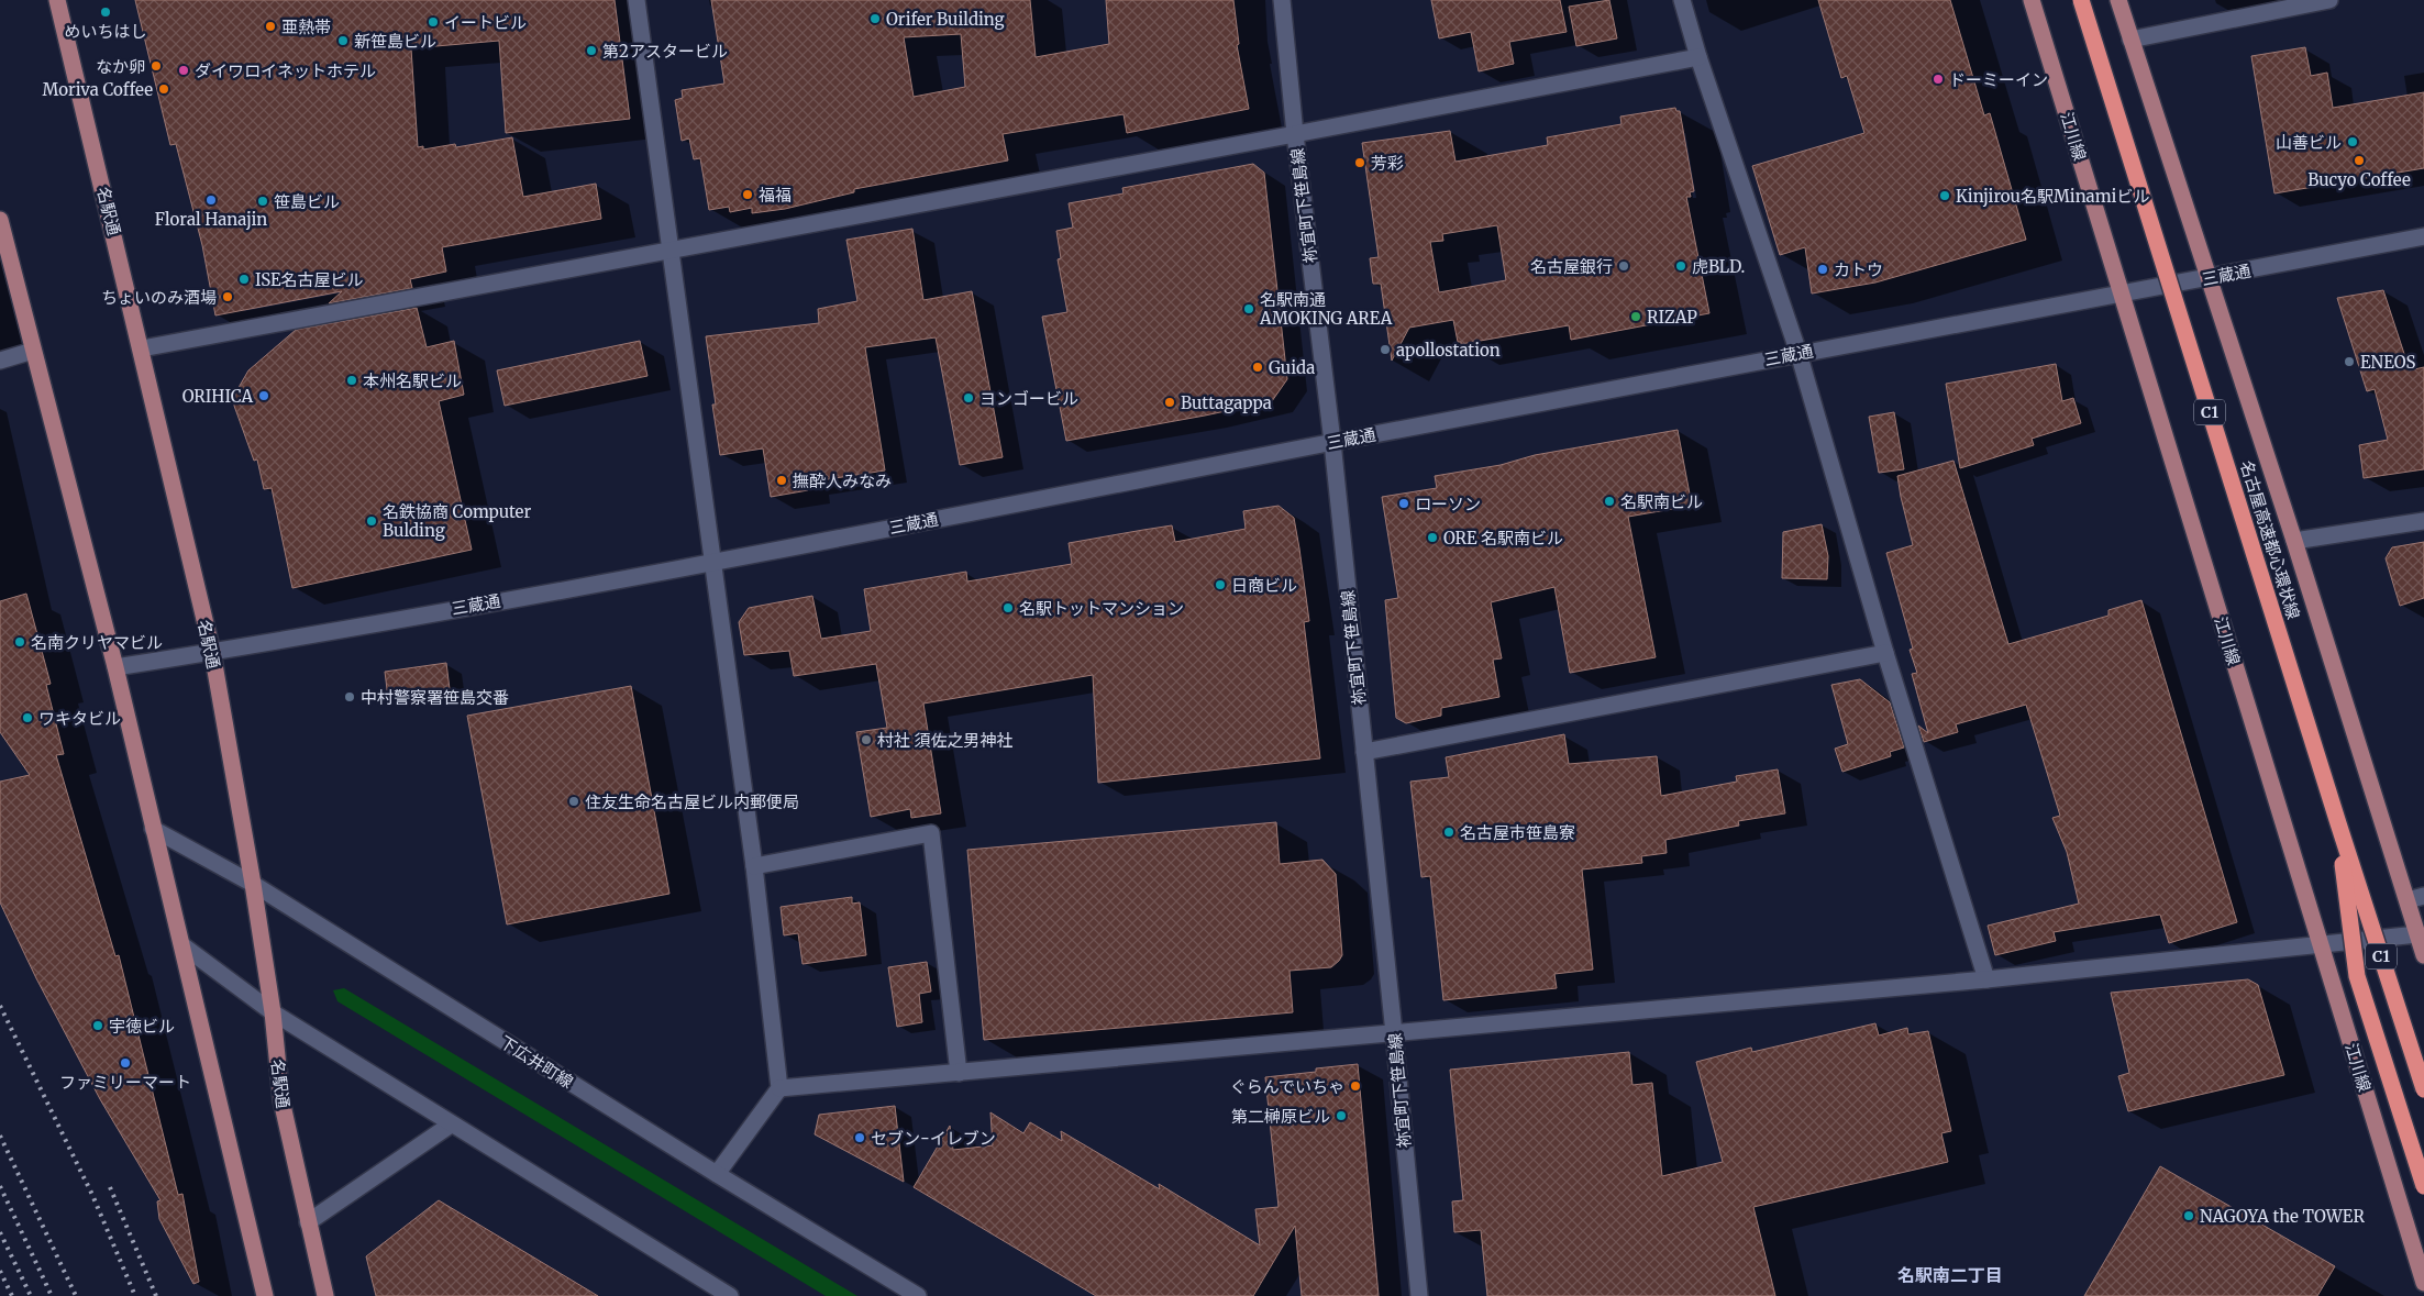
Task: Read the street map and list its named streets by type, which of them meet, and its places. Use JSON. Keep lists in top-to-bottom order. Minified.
{"streets":{"highway":["C1","名古屋高速都心環状線"],"main road":["江川線","名駅通"],"street":["祢宜町下笹島線","三蔵通","下広井町線"]},"crossings":[["江川線","三蔵通"],["祢宜町下笹島線","三蔵通"],["名駅通","三蔵通"],["名駅通","下広井町線"]],"districts":["名駅南二丁目"],"places":["めいちはし","Orifer Building","イートビル","亜熱帯","新笹島ビル","第2アスタービル","なか卵","ダイワロイネットホテル","ドーミーイン","Moriva Coffee","山善ビル","Bucyo Coffee","芳彩","福福","Kinjirou名駅Minamiビル","Floral Hanajin","笹島ビル","名古屋銀行","虎BLD.","カトウ","ISE名古屋ビル","ちょいのみ酒場","名駅南通 AMOKING AREA","RIZAP","apollostation","ENEOS","Guida","本州名駅ビル","ORIHICA","ヨンゴービル","Buttagappa","撫酔人みなみ","名駅南ビル","ローソン","名鉄協商 Computer Bulding","ORE 名駅南ビル","日商ビル","名駅トットマンション","名南クリヤマビル","中村警察署笹島交番","ワキタビル","村社 須佐之男神社","住友生命名古屋ビル内郵便局","名古屋市笹島寮","宇徳ビル","ファミリーマート","ぐらんでいちゃ","第二榊原ビル","セブン-イレブン","NAGOYA the TOWER"]}
